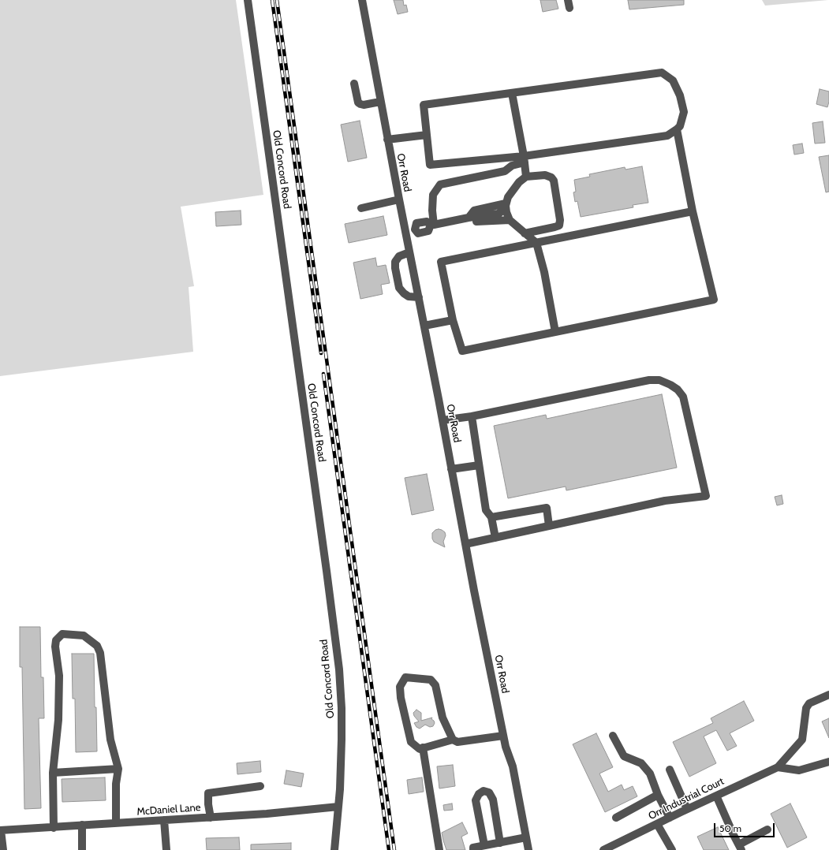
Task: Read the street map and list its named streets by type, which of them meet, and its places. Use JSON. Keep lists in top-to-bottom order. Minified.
{"streets":{"street":["Old Concord Road","Orr Road","Orr Industrial Court","McDaniel Lane"]},"crossings":[["Old Concord Road","McDaniel Lane"]],"scale_bar":"50 m"}
